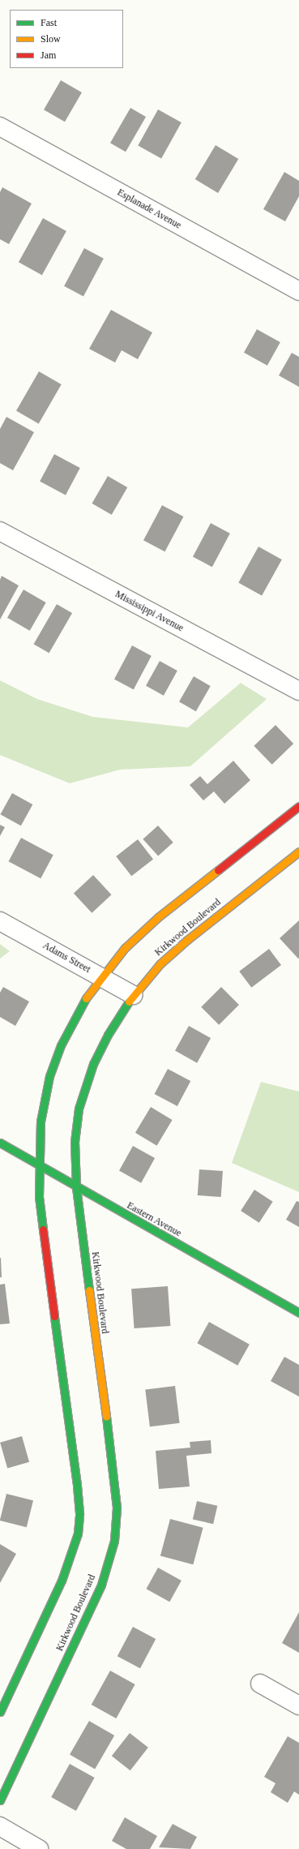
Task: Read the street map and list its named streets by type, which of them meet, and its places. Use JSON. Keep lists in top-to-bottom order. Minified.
{"streets":{"street":["Esplanade Avenue","Mississippi Avenue","Kirkwood Boulevard","Adams Street","Eastern Avenue"]},"crossings":[["Kirkwood Boulevard","Adams Street"],["Kirkwood Boulevard","Eastern Avenue"]],"legend":["Fast","Slow","Jam"]}
